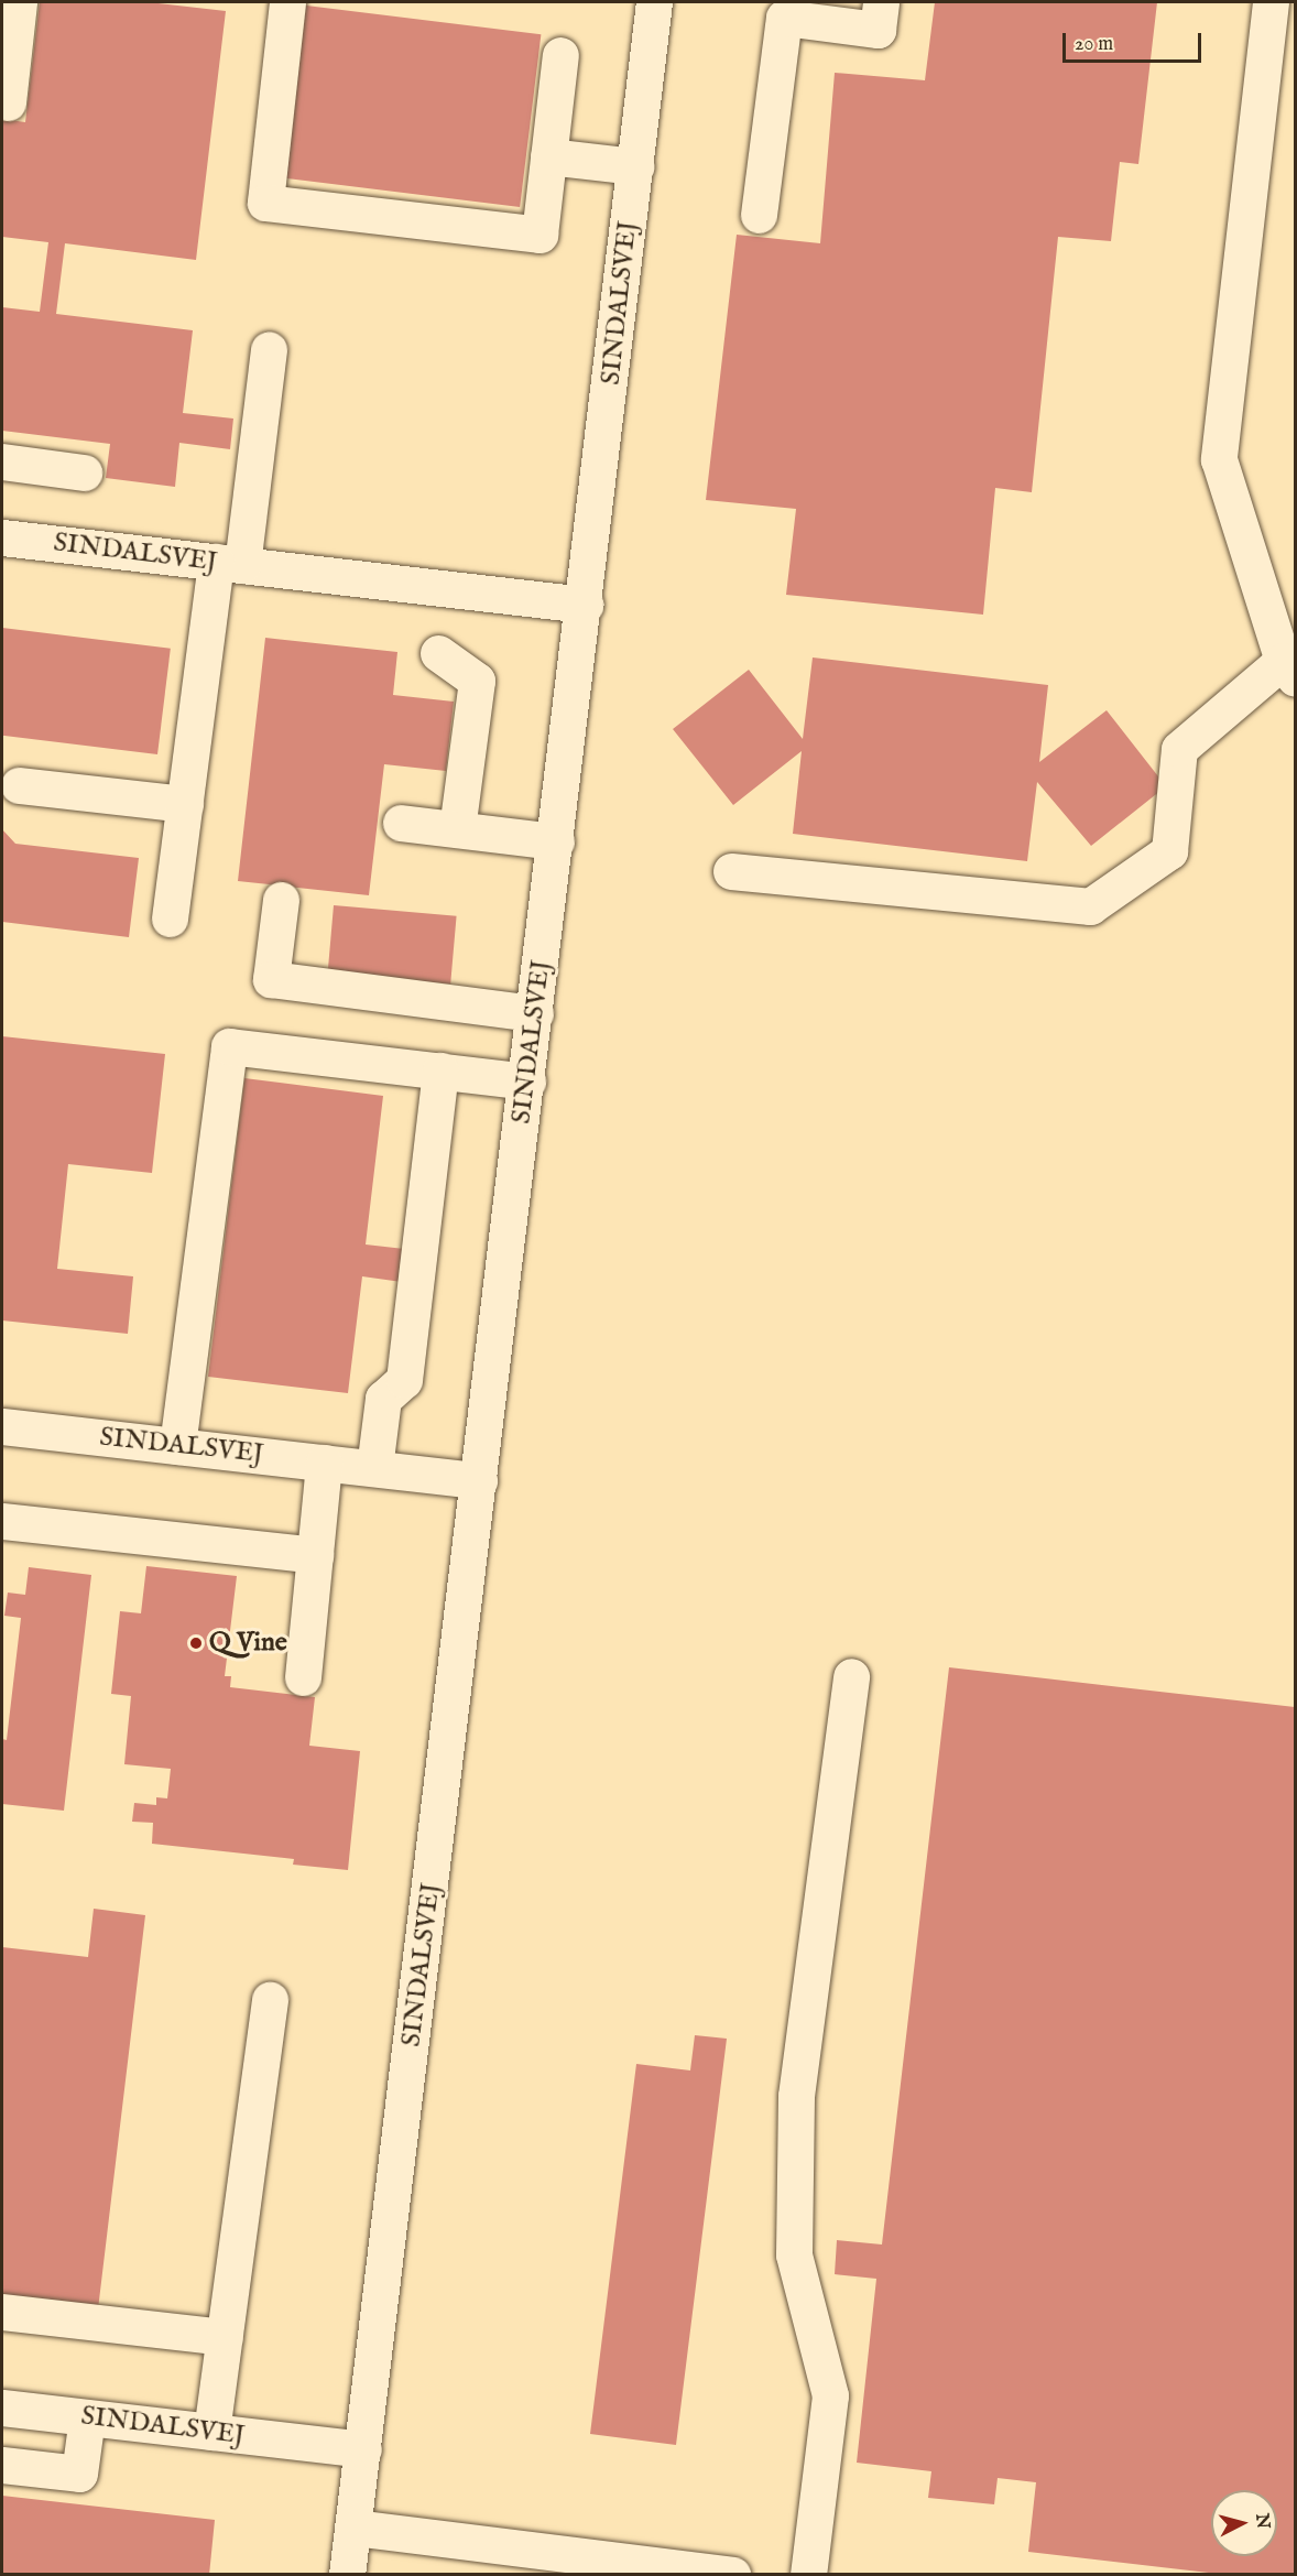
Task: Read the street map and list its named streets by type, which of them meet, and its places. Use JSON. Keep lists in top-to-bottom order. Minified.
{"streets":{"street":["SINDALSVEJ"]},"places":["Q Vine"],"scale_bar":"20 m","north":"right"}
